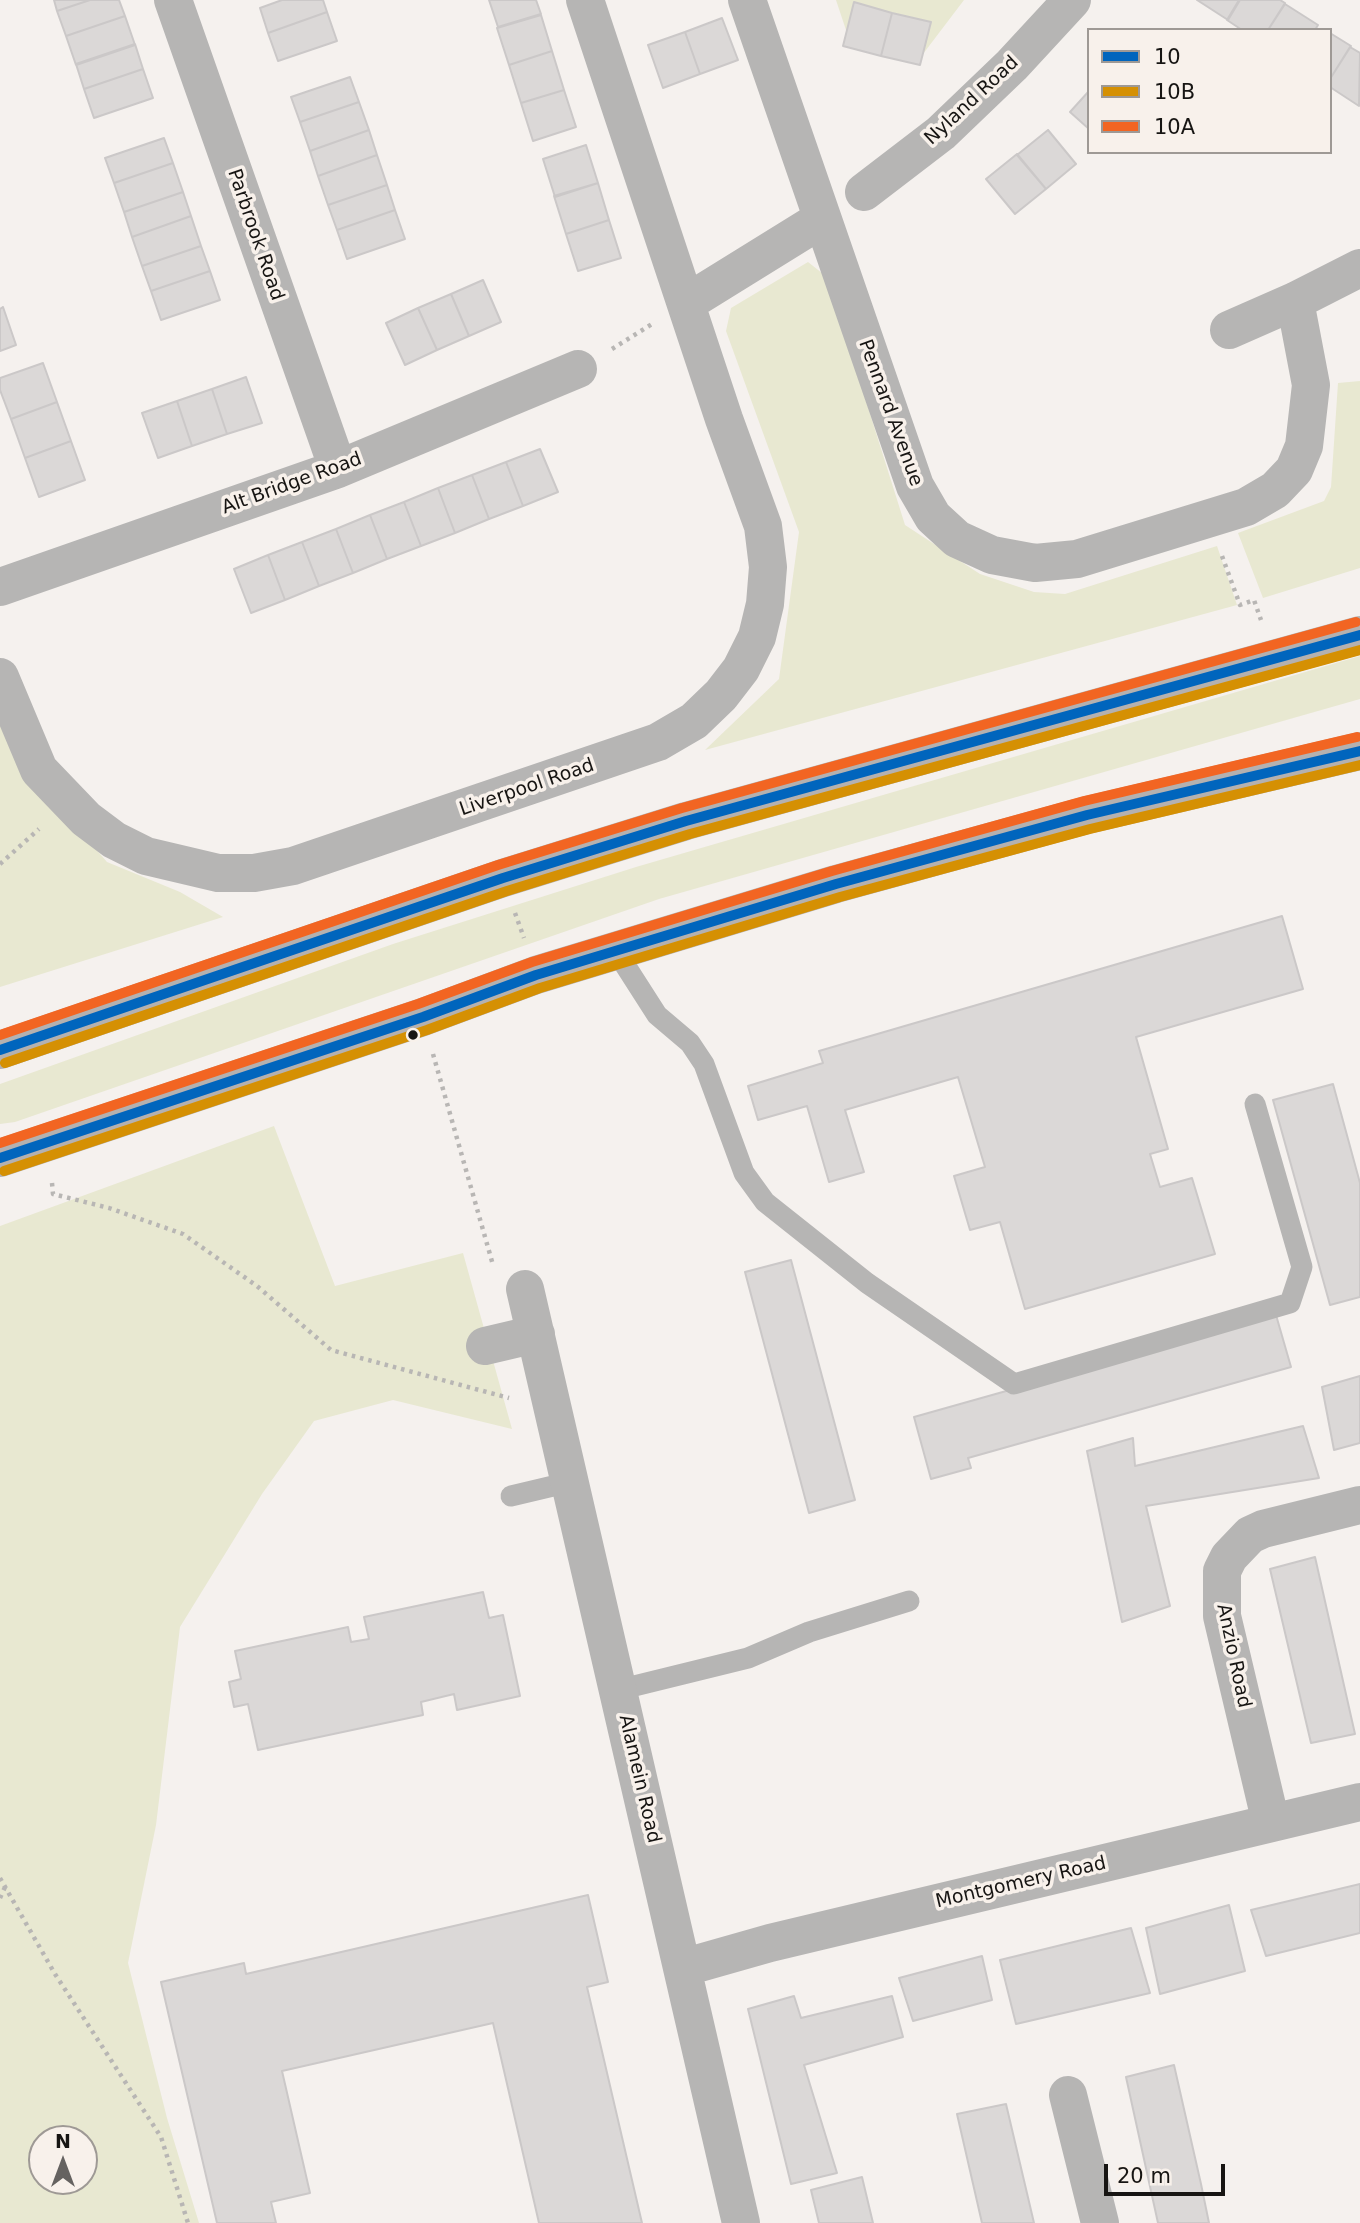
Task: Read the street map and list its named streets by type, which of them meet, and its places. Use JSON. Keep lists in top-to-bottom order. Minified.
{"streets":{"street":["Nyland Road","Parbrook Road","Pennard Avenue","Alt Bridge Road","Liverpool Road","Anzio Road","Alamein Road","Montgomery Road"]},"crossings":[["Parbrook Road","Alt Bridge Road"],["Anzio Road","Montgomery Road"],["Alamein Road","Montgomery Road"]],"lines":["transit line 10A","transit line 10","transit line 10B"],"legend":["10","10B","10A"],"scale_bar":"20 m","north":"top"}
